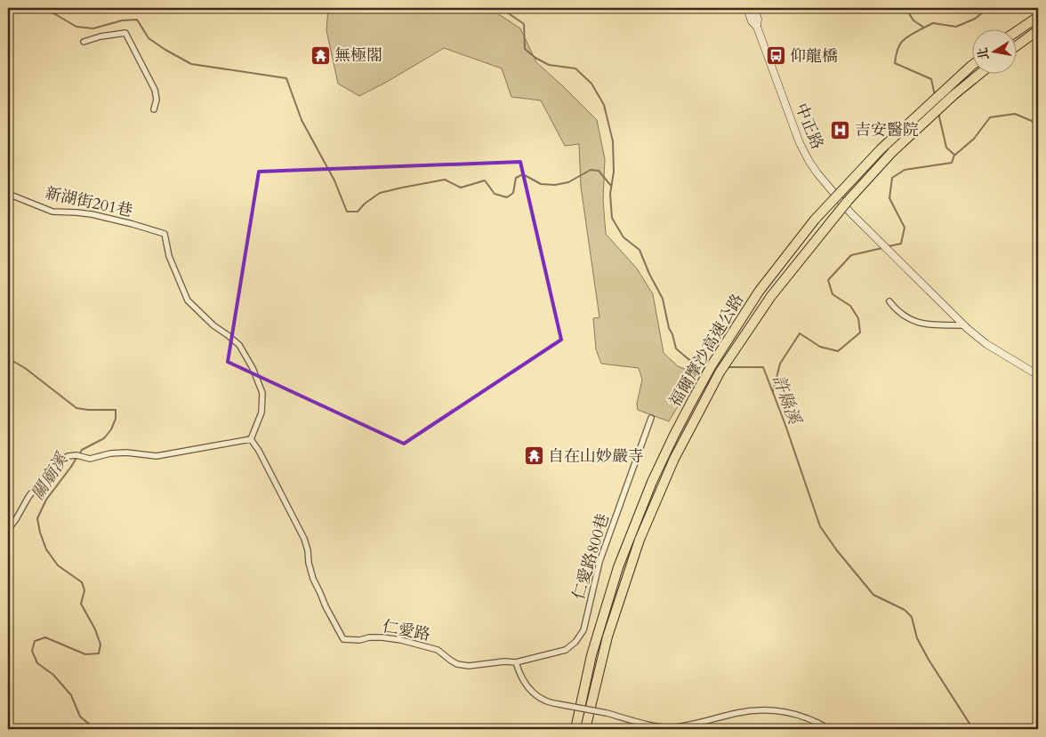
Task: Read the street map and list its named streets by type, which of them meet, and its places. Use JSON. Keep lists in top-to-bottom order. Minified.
{"streets":{"highway":["福爾摩沙高速公路"],"main road":["中正路"],"street":["新湖街201巷","仁愛路800巷","仁愛路"]},"crossings":[["新湖街201巷","仁愛路"],["仁愛路800巷","仁愛路"]],"water":["許縣溪","關廟溪"],"places":{"temple":["無極閣","自在山妙嚴寺"],"bus stop":["仰龍橋"],"hospital":["吉安醫院"]},"north":"left"}
